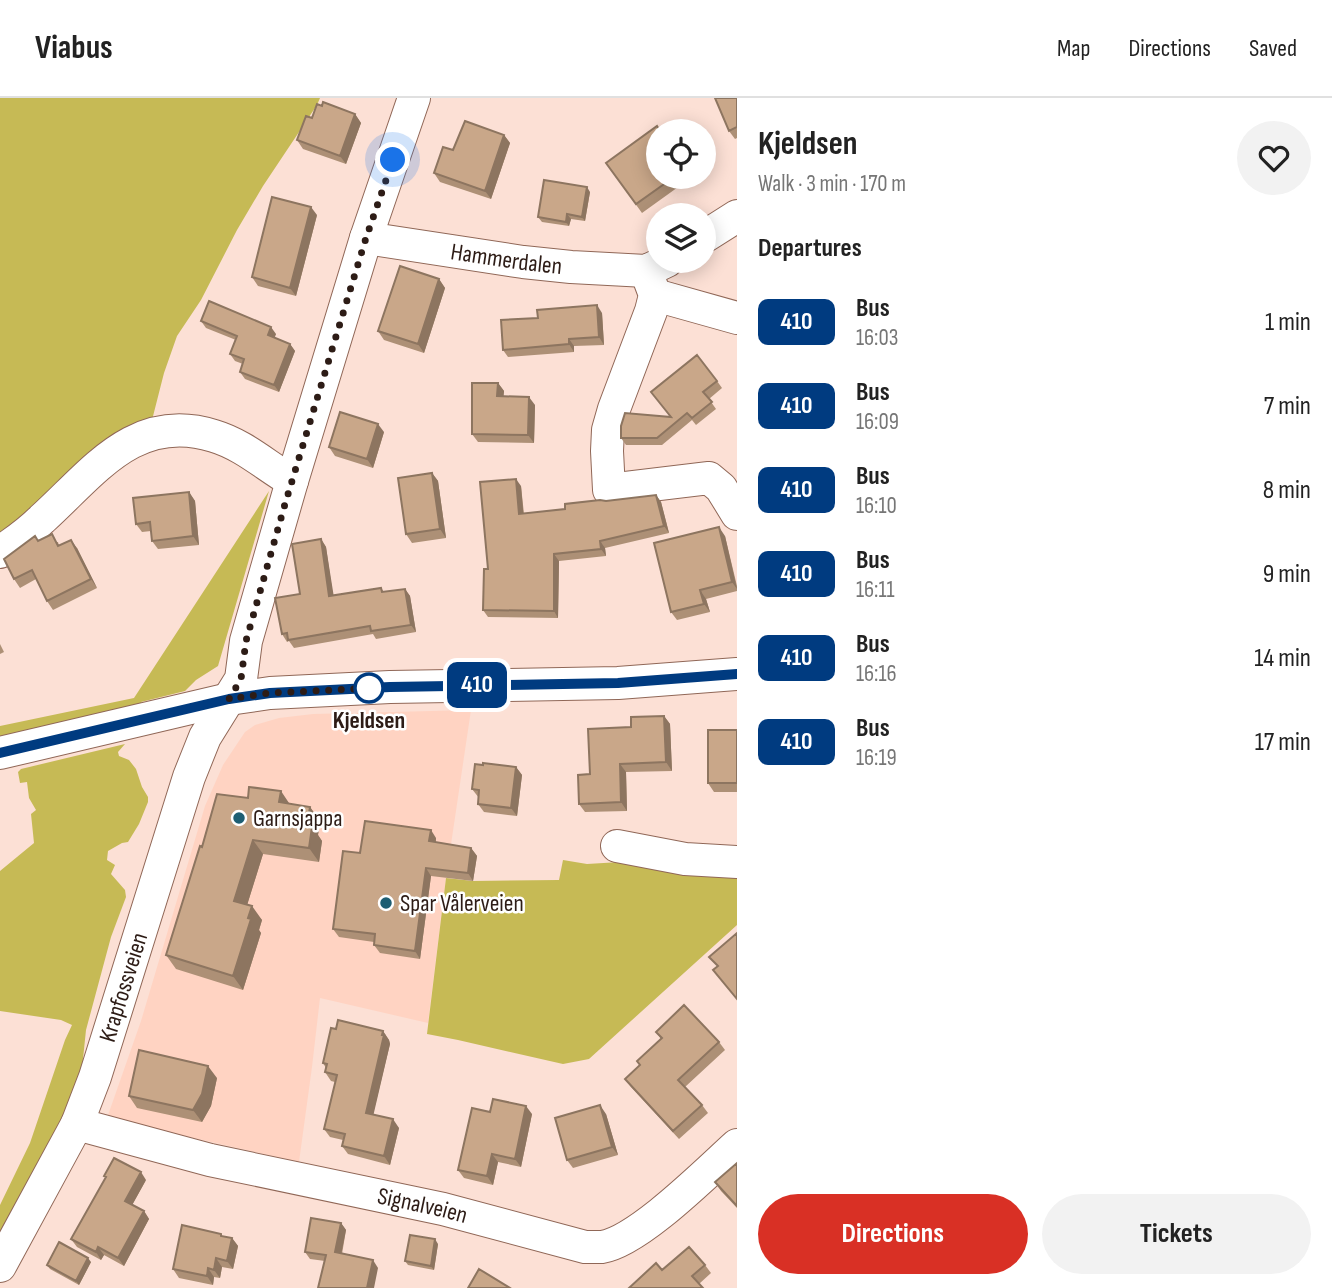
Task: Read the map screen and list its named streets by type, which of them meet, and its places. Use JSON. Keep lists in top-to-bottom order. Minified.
{"streets":{"street":["Hammerdalen","Krapfossveien","Signalveien"]},"crossings":[["Hammerdalen","Krapfossveien"],["Krapfossveien","Signalveien"]],"places":["Kjeldsen","Garnsjappa","Spar Vålerveien"],"lines":["bus line 410"],"page":{"header":"Viabus","nav":["Map","Directions","Saved"],"on_map":"410","heading":[["Kjeldsen","Walk · 3 min · 170 m"],"Departures"],"list":[{"mark":"410","name":"Bus","note":"16:03","value":"1 min"},{"mark":"410","name":"Bus","note":"16:09","value":"7 min"},{"mark":"410","name":"Bus","note":"16:10","value":"8 min"},{"mark":"410","name":"Bus","note":"16:11","value":"9 min"},{"mark":"410","name":"Bus","note":"16:16","value":"14 min"},{"mark":"410","name":"Bus","note":"16:19","value":"17 min"}],"buttons":["Directions","Tickets"]}}
